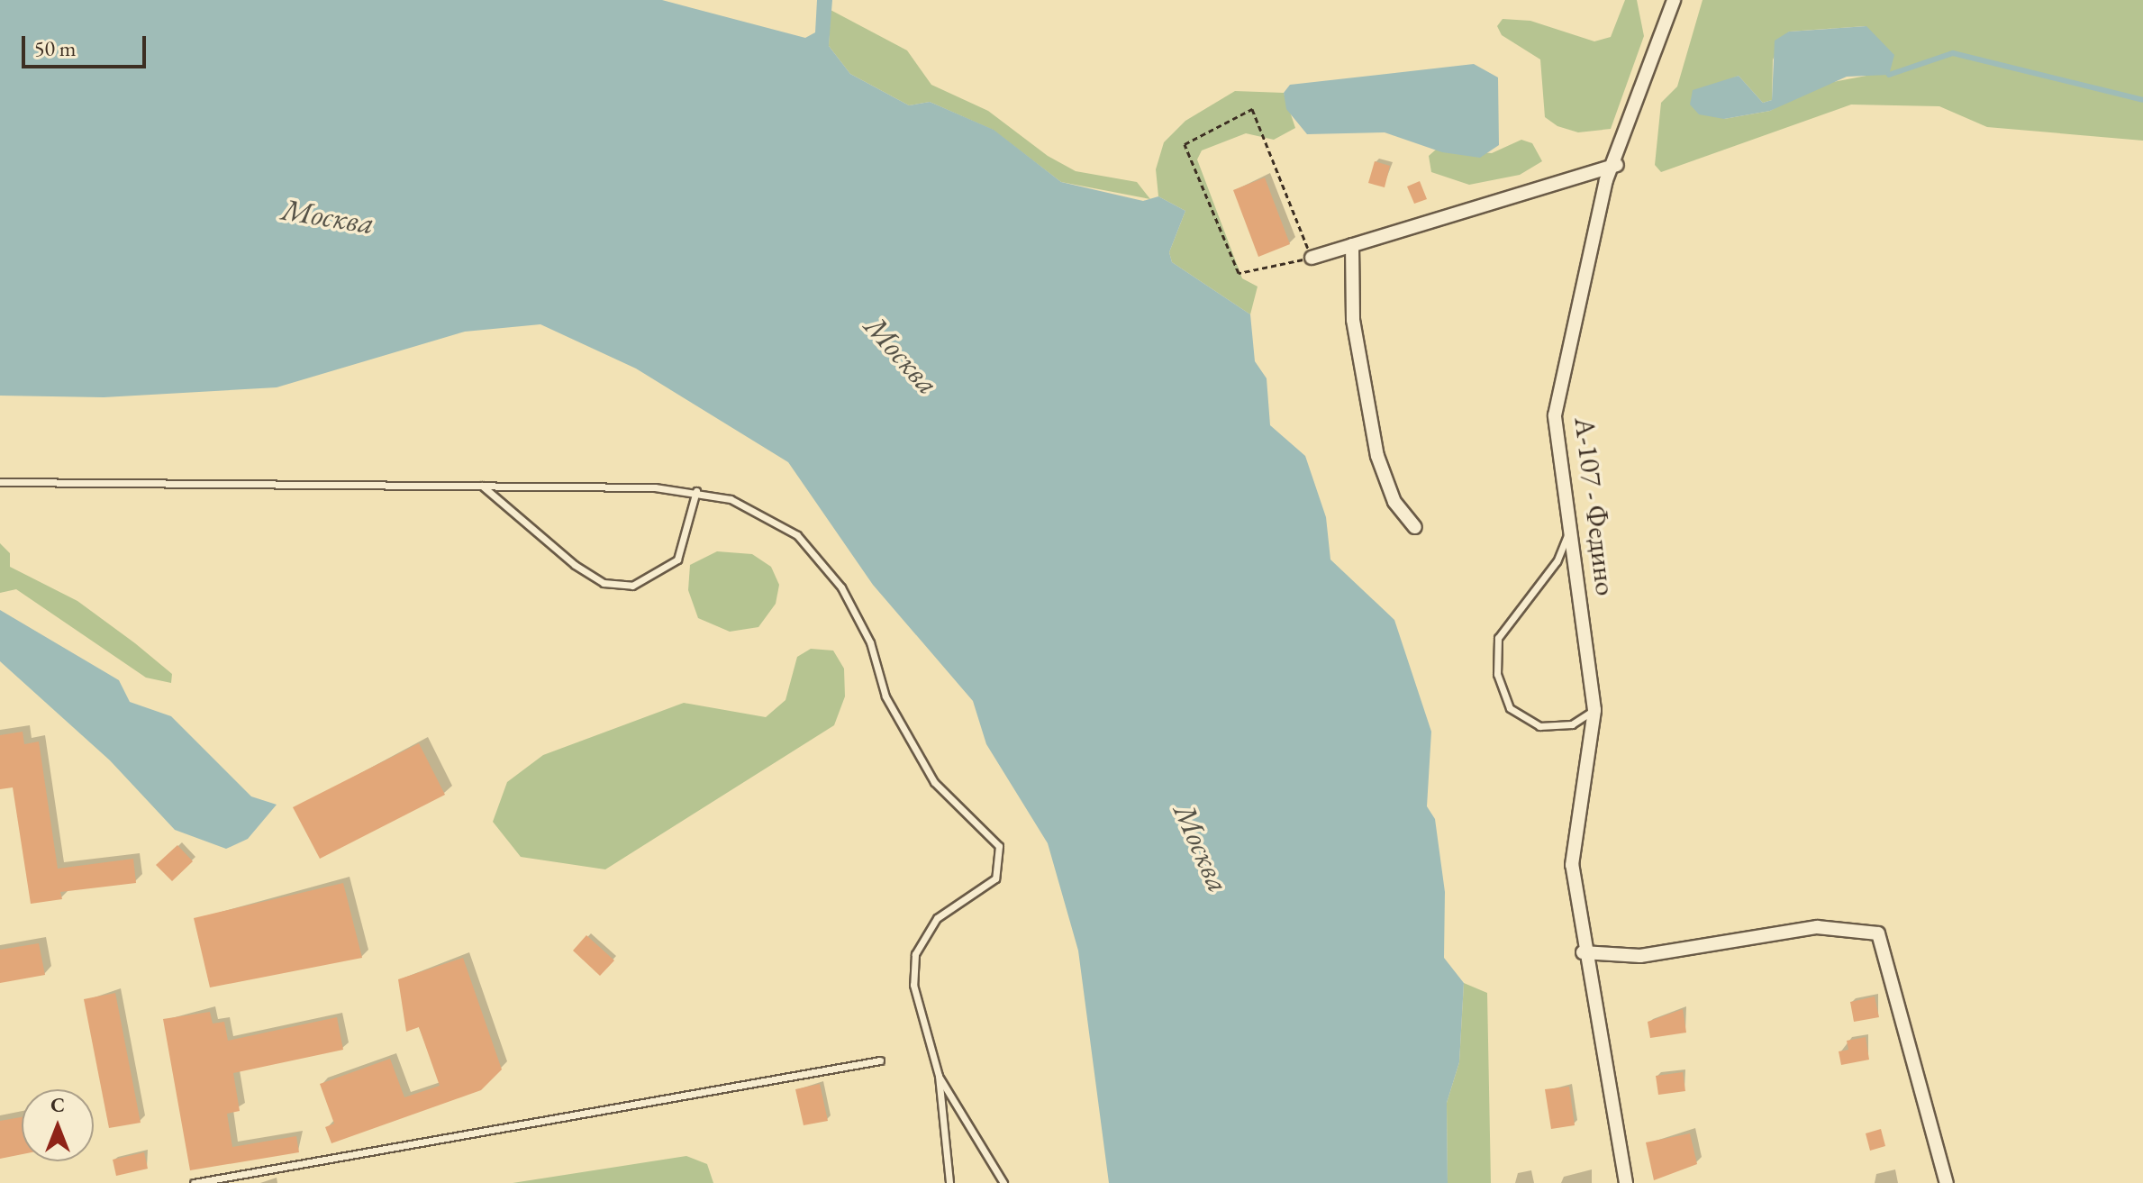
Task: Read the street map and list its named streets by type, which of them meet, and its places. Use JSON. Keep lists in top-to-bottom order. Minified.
{"streets":{"street":["А-107 - Федино"]},"water":["Москва"],"scale_bar":"50 m","north":"top"}
